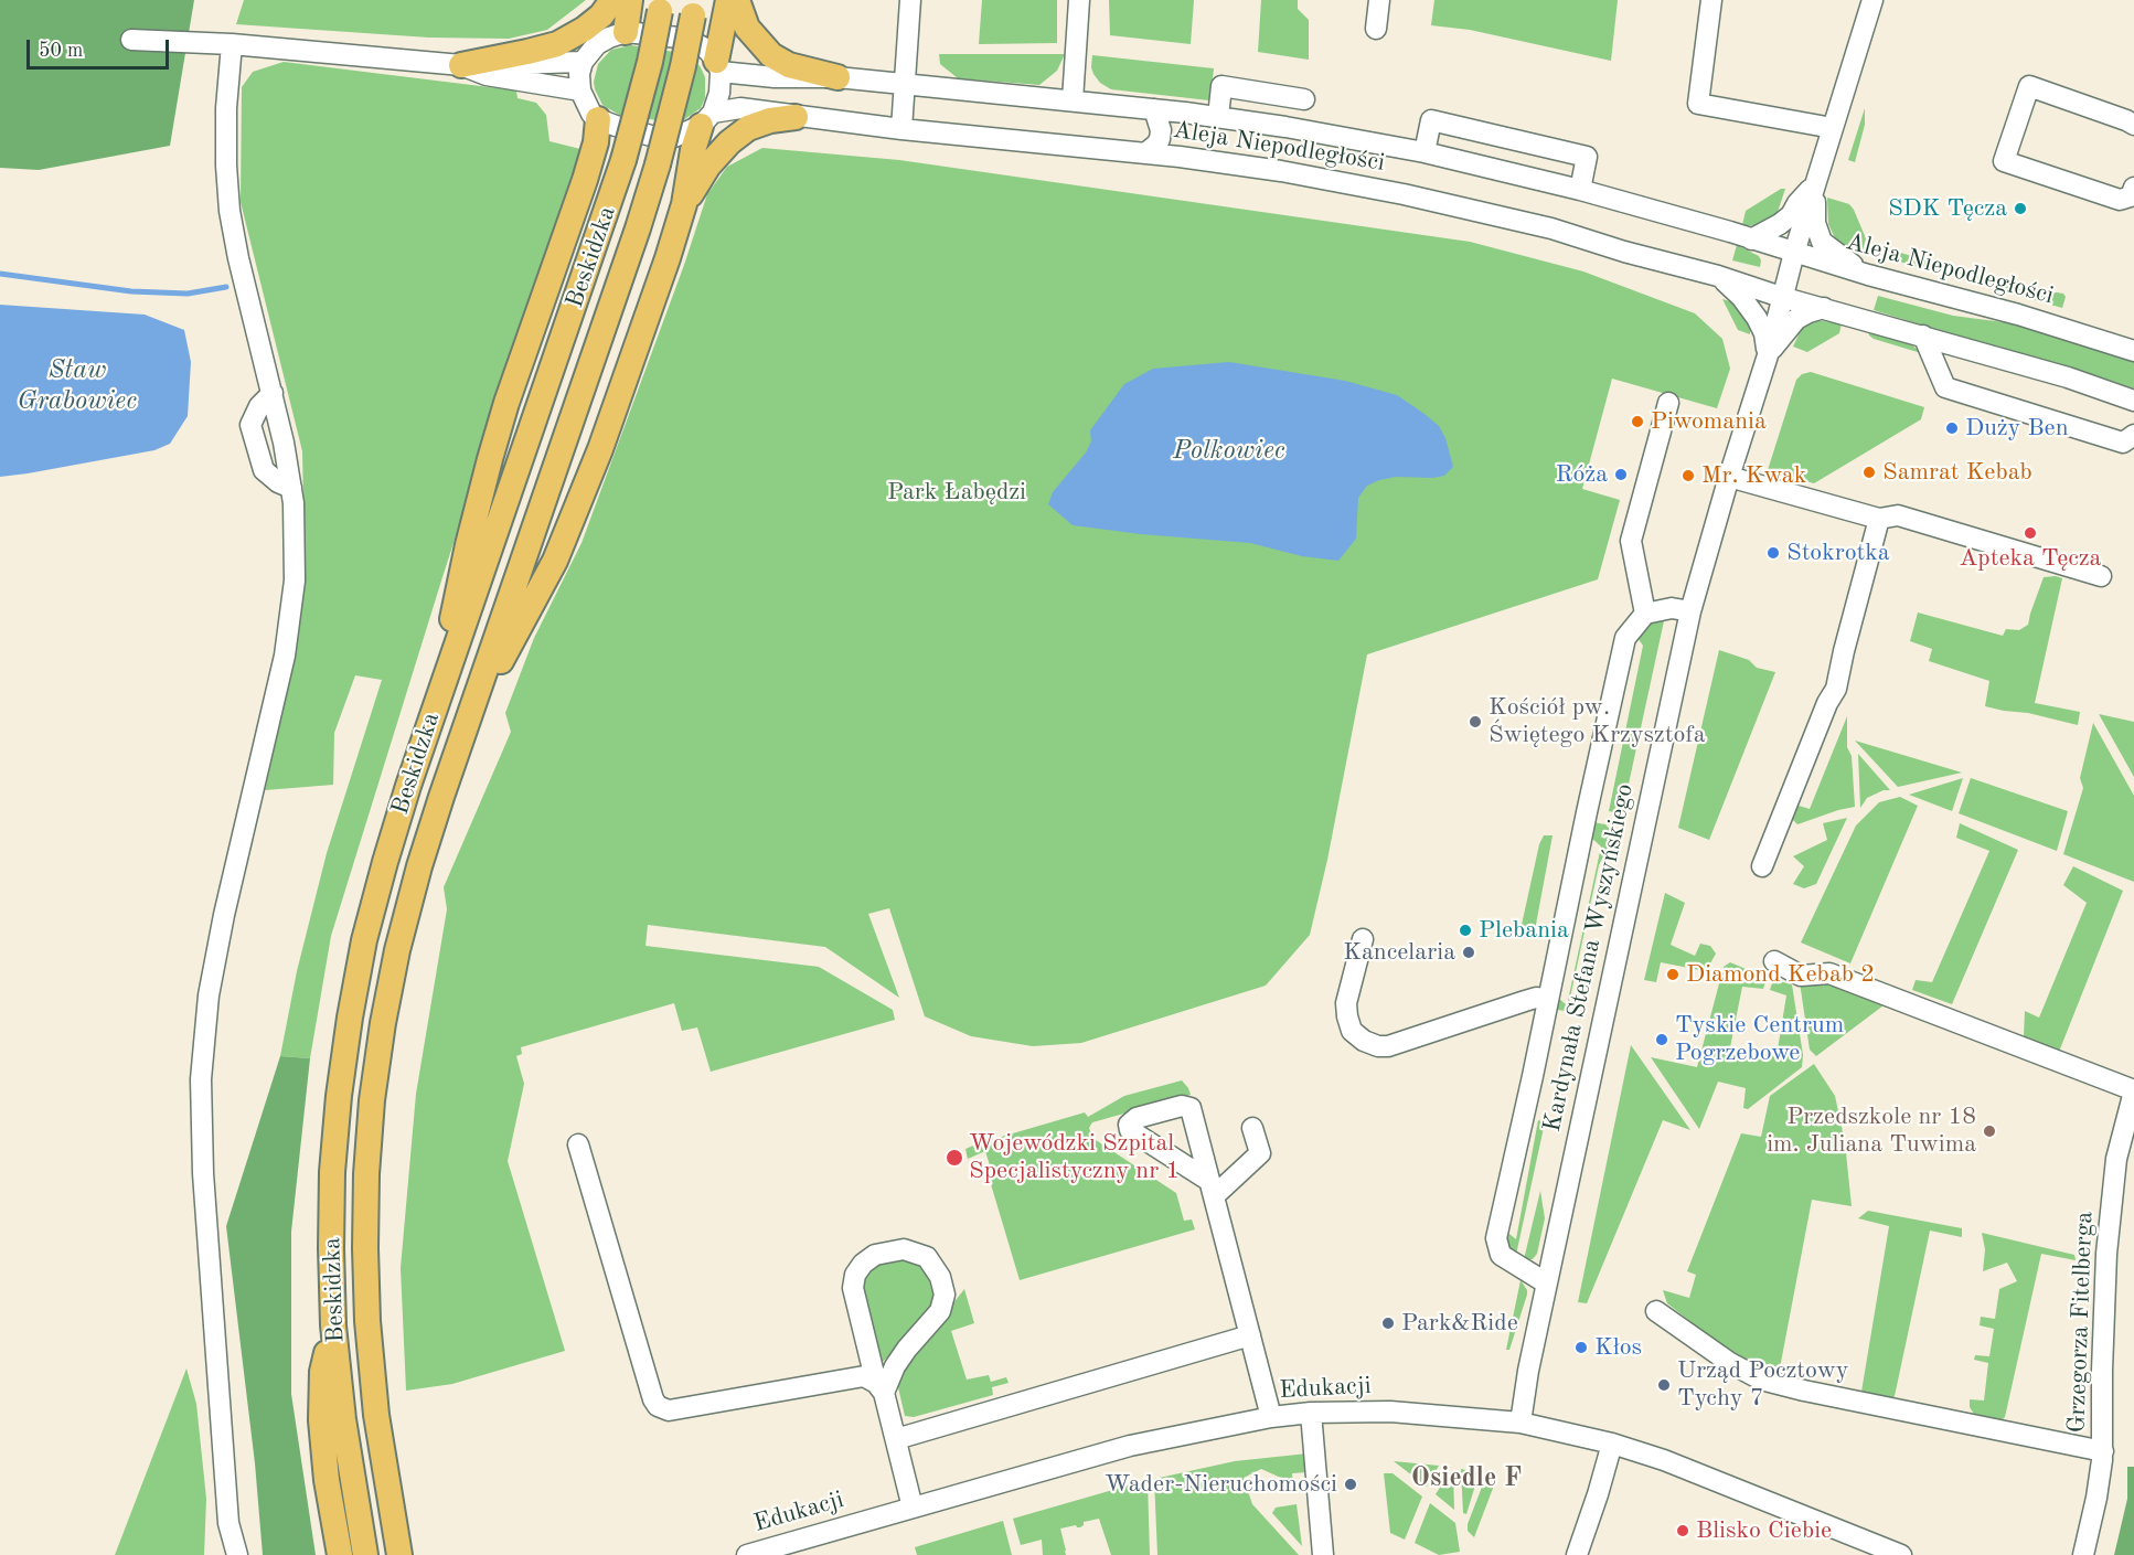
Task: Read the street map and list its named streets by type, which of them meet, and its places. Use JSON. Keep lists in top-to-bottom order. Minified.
{"streets":{"main road":["Beskidzka"],"street":["Aleja Niepodległości","Kardynała Stefana Wyszyńskiego","Grzegorza Fitelberga","Edukacji"]},"crossings":[["Aleja Niepodległości","Kardynała Stefana Wyszyńskiego"],["Kardynała Stefana Wyszyńskiego","Edukacji"]],"districts":["Osiedle F"],"water":["Staw Grabowiec","Polkowiec"],"parks":["Park Łabędzi"],"places":["SDK Tęcza","Piwomania","Duży Ben","Samrat Kebab","Róża","Mr. Kwak","Apteka Tęcza","Stokrotka","Kościół pw. Świętego Krzysztofa","Plebania","Kancelaria","Diamond Kebab 2","Tyskie Centrum Pogrzebowe","Przedszkole nr 18 im. Juliana Tuwima","Wojewódzki Szpital Specjalistyczny nr 1","Park&Ride","Kłos","Urząd Pocztowy Tychy 7","Wader-Nieruchomości","Blisko Ciebie"],"scale_bar":"50 m"}
